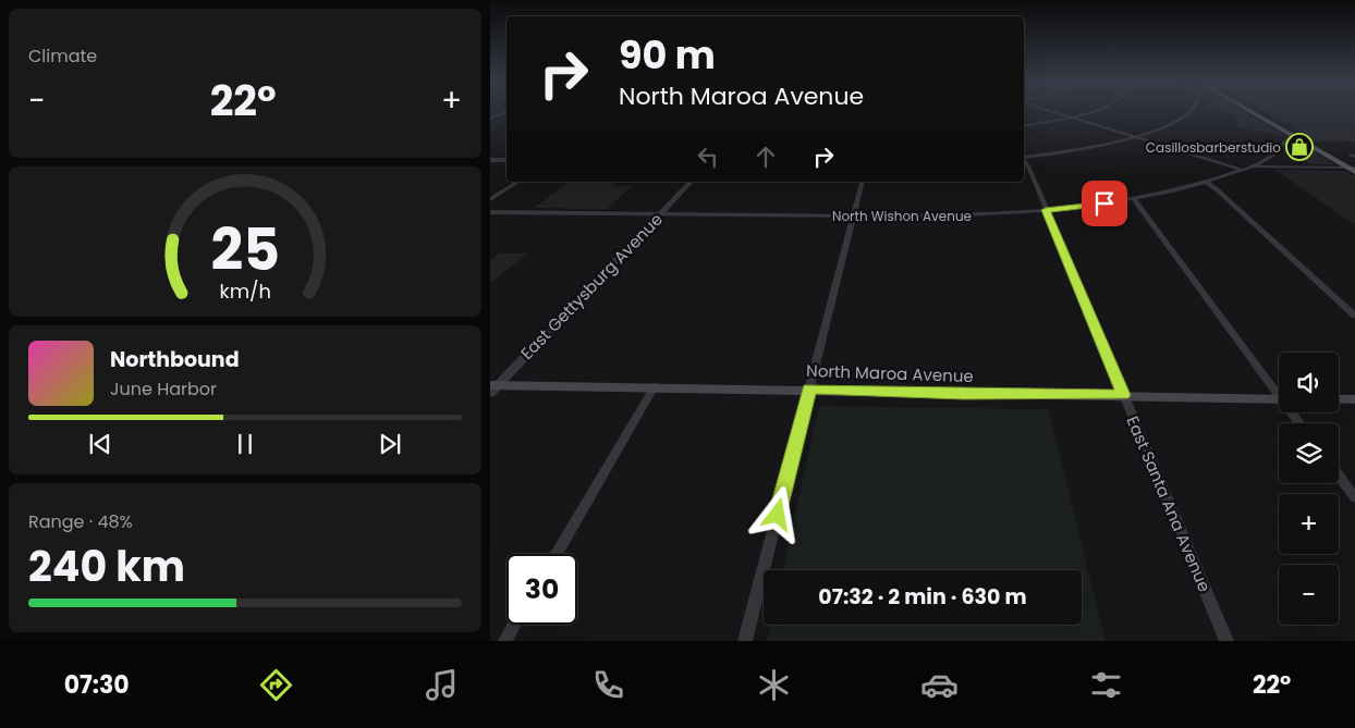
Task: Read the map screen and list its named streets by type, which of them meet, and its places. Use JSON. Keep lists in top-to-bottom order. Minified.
{"streets":{"main road":["North Maroa Avenue"],"street":["North Wishon Avenue","East Gettysburg Avenue","East Santa Ana Avenue"]},"crossings":[["North Wishon Avenue","East Gettysburg Avenue"],["North Wishon Avenue","East Santa Ana Avenue"],["East Gettysburg Avenue","North Maroa Avenue"],["North Maroa Avenue","East Santa Ana Avenue"]],"places":{"shop":["Casillosbarberstudio"]},"page":{"tile":["Climate",["Range · 48%","240 km"]],"turn":["90 m","North Maroa Avenue"],"heat":["−","22°","+"],"song":["Northbound","June Harbor"],"map_buttons":["+","−"],"limit":"30","trip":"07:32 · 2 min · 630 m","tabs":["07:30","22°"],"gauge":["25","km/h"]}}
